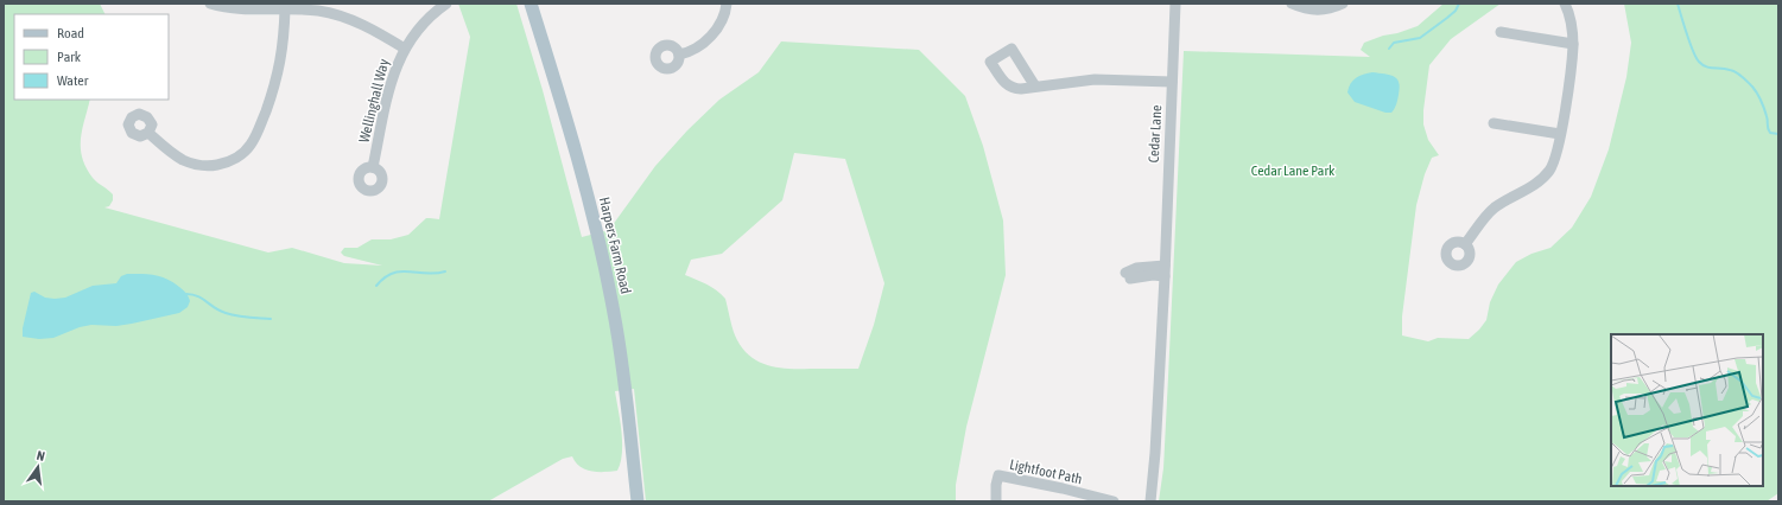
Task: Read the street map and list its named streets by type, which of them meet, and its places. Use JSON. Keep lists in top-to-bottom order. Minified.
{"streets":{"main road":["Harpers Farm Road"],"street":["Wellinghall Way","Cedar Lane","Lightfoot Path"]},"parks":["Cedar Lane Park"],"legend":["Road","Park","Water"],"north":"top"}
